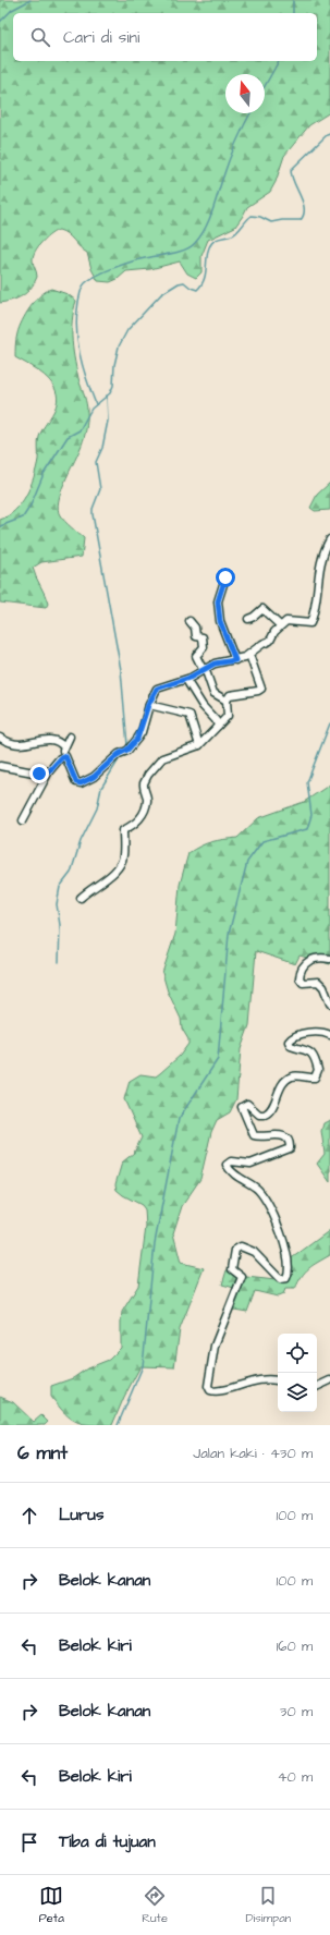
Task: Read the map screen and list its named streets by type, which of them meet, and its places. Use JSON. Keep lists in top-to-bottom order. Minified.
{"north":"top","page":{"search":"Cari di sini","heading":["6 mnt","Jalan kaki · 430 m"],"list":[["Lurus","100 m"],["Belok kanan","100 m"],["Belok kiri","160 m"],["Belok kanan","30 m"],["Belok kiri","40 m"],"Tiba di tujuan"],"nav":["Peta","Rute","Disimpan"]}}
